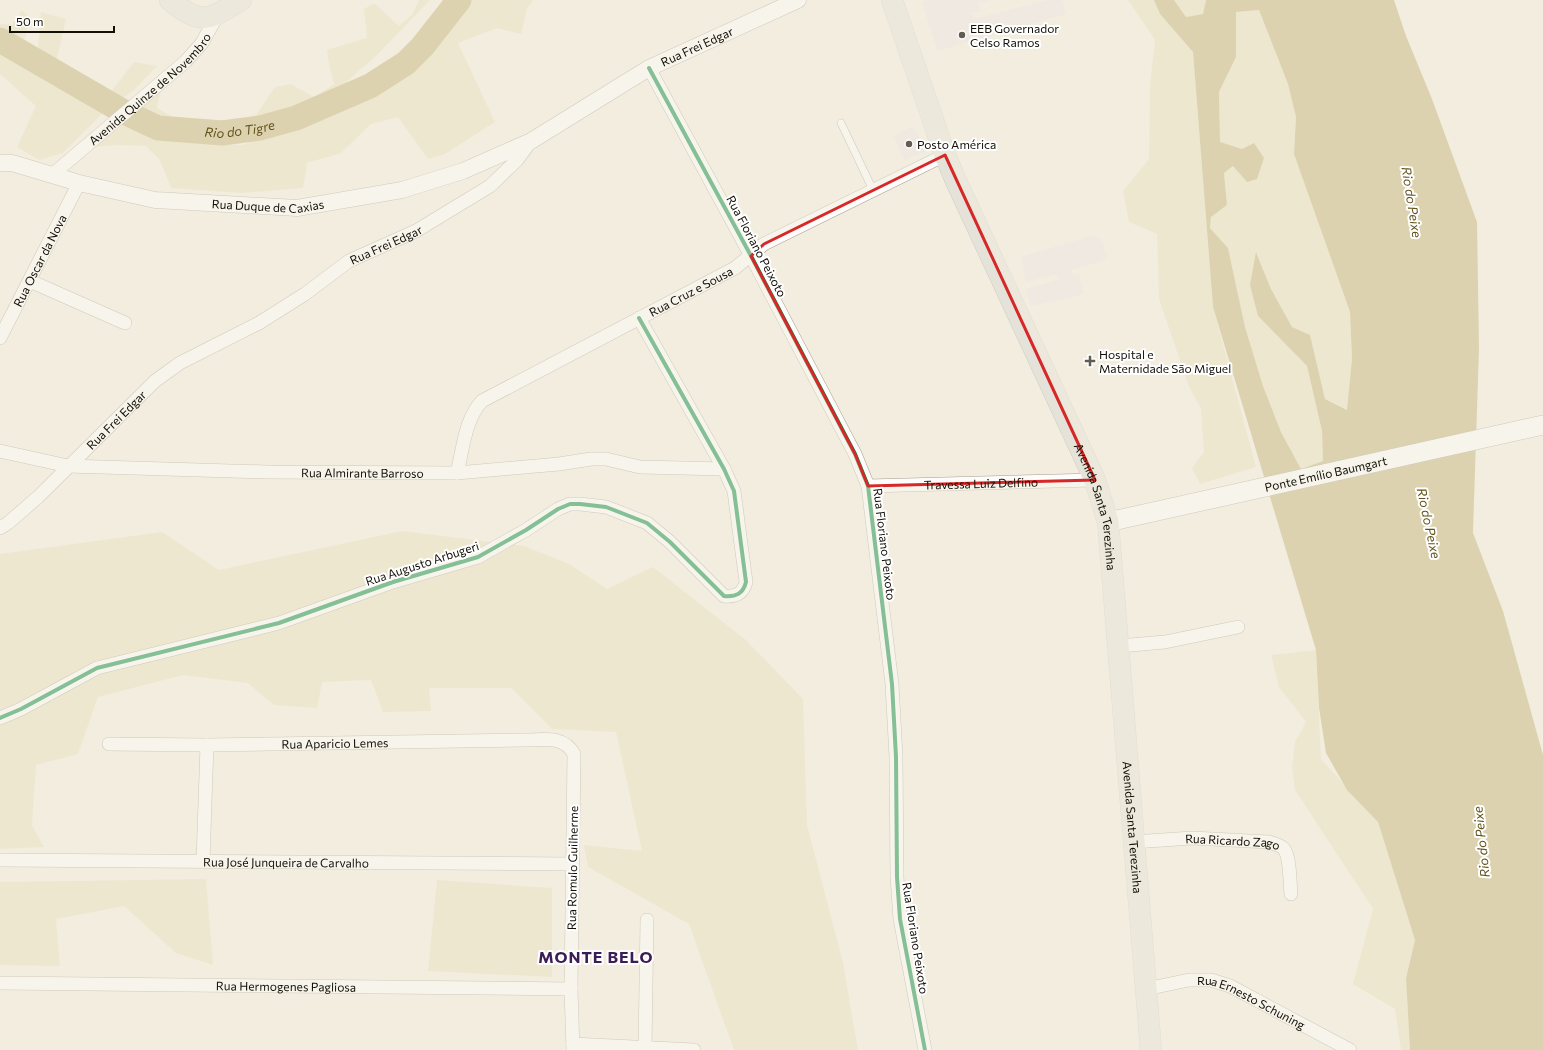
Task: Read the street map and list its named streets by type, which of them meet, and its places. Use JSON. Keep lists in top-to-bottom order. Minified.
{"streets":{"main road":["Avenida Quinze de Novembro","Ponte Emílio Baumgart","Avenida Santa Terezinha"],"street":["Rua Frei Edgar","Rua Duque de Caxias","Rua Floriano Peixoto","Rua Oscar da Nova","Rua Cruz e Sousa","Rua Almirante Barroso","Travessa Luiz Delfino","Rua Augusto Arbugeri","Rua Aparicio Lemes","Rua Ricardo Zago","Rua José Junqueira de Carvalho","Rua Romulo Guilherme","Rua Hermogenes Pagliosa","Rua Ernesto Schuning"]},"crossings":[["Rua Frei Edgar","Rua Duque de Caxias"],["Rua Frei Edgar","Rua Floriano Peixoto"],["Rua Frei Edgar","Rua Almirante Barroso"],["Avenida Quinze de Novembro","Rua Duque de Caxias"],["Rua Duque de Caxias","Rua Oscar da Nova"],["Rua Floriano Peixoto","Rua Cruz e Sousa"],["Rua Floriano Peixoto","Travessa Luiz Delfino"],["Rua Cruz e Sousa","Rua Almirante Barroso"],["Rua Cruz e Sousa","Avenida Santa Terezinha"],["Rua Cruz e Sousa","Rua Augusto Arbugeri"],["Rua Almirante Barroso","Rua Augusto Arbugeri"],["Ponte Emílio Baumgart","Avenida Santa Terezinha"],["Travessa Luiz Delfino","Avenida Santa Terezinha"],["Avenida Santa Terezinha","Rua Ricardo Zago"],["Avenida Santa Terezinha","Rua Ernesto Schuning"],["Rua Aparicio Lemes","Rua Romulo Guilherme"],["Rua José Junqueira de Carvalho","Rua Romulo Guilherme"],["Rua Romulo Guilherme","Rua Hermogenes Pagliosa"]],"districts":["MONTE BELO"],"water":["Rio do Tigre","Rio do Peixe"],"places":{"other":["EEB Governador Celso Ramos","Posto América"],"health":["Hospital e Maternidade São Miguel"]},"scale_bar":"50 m"}
